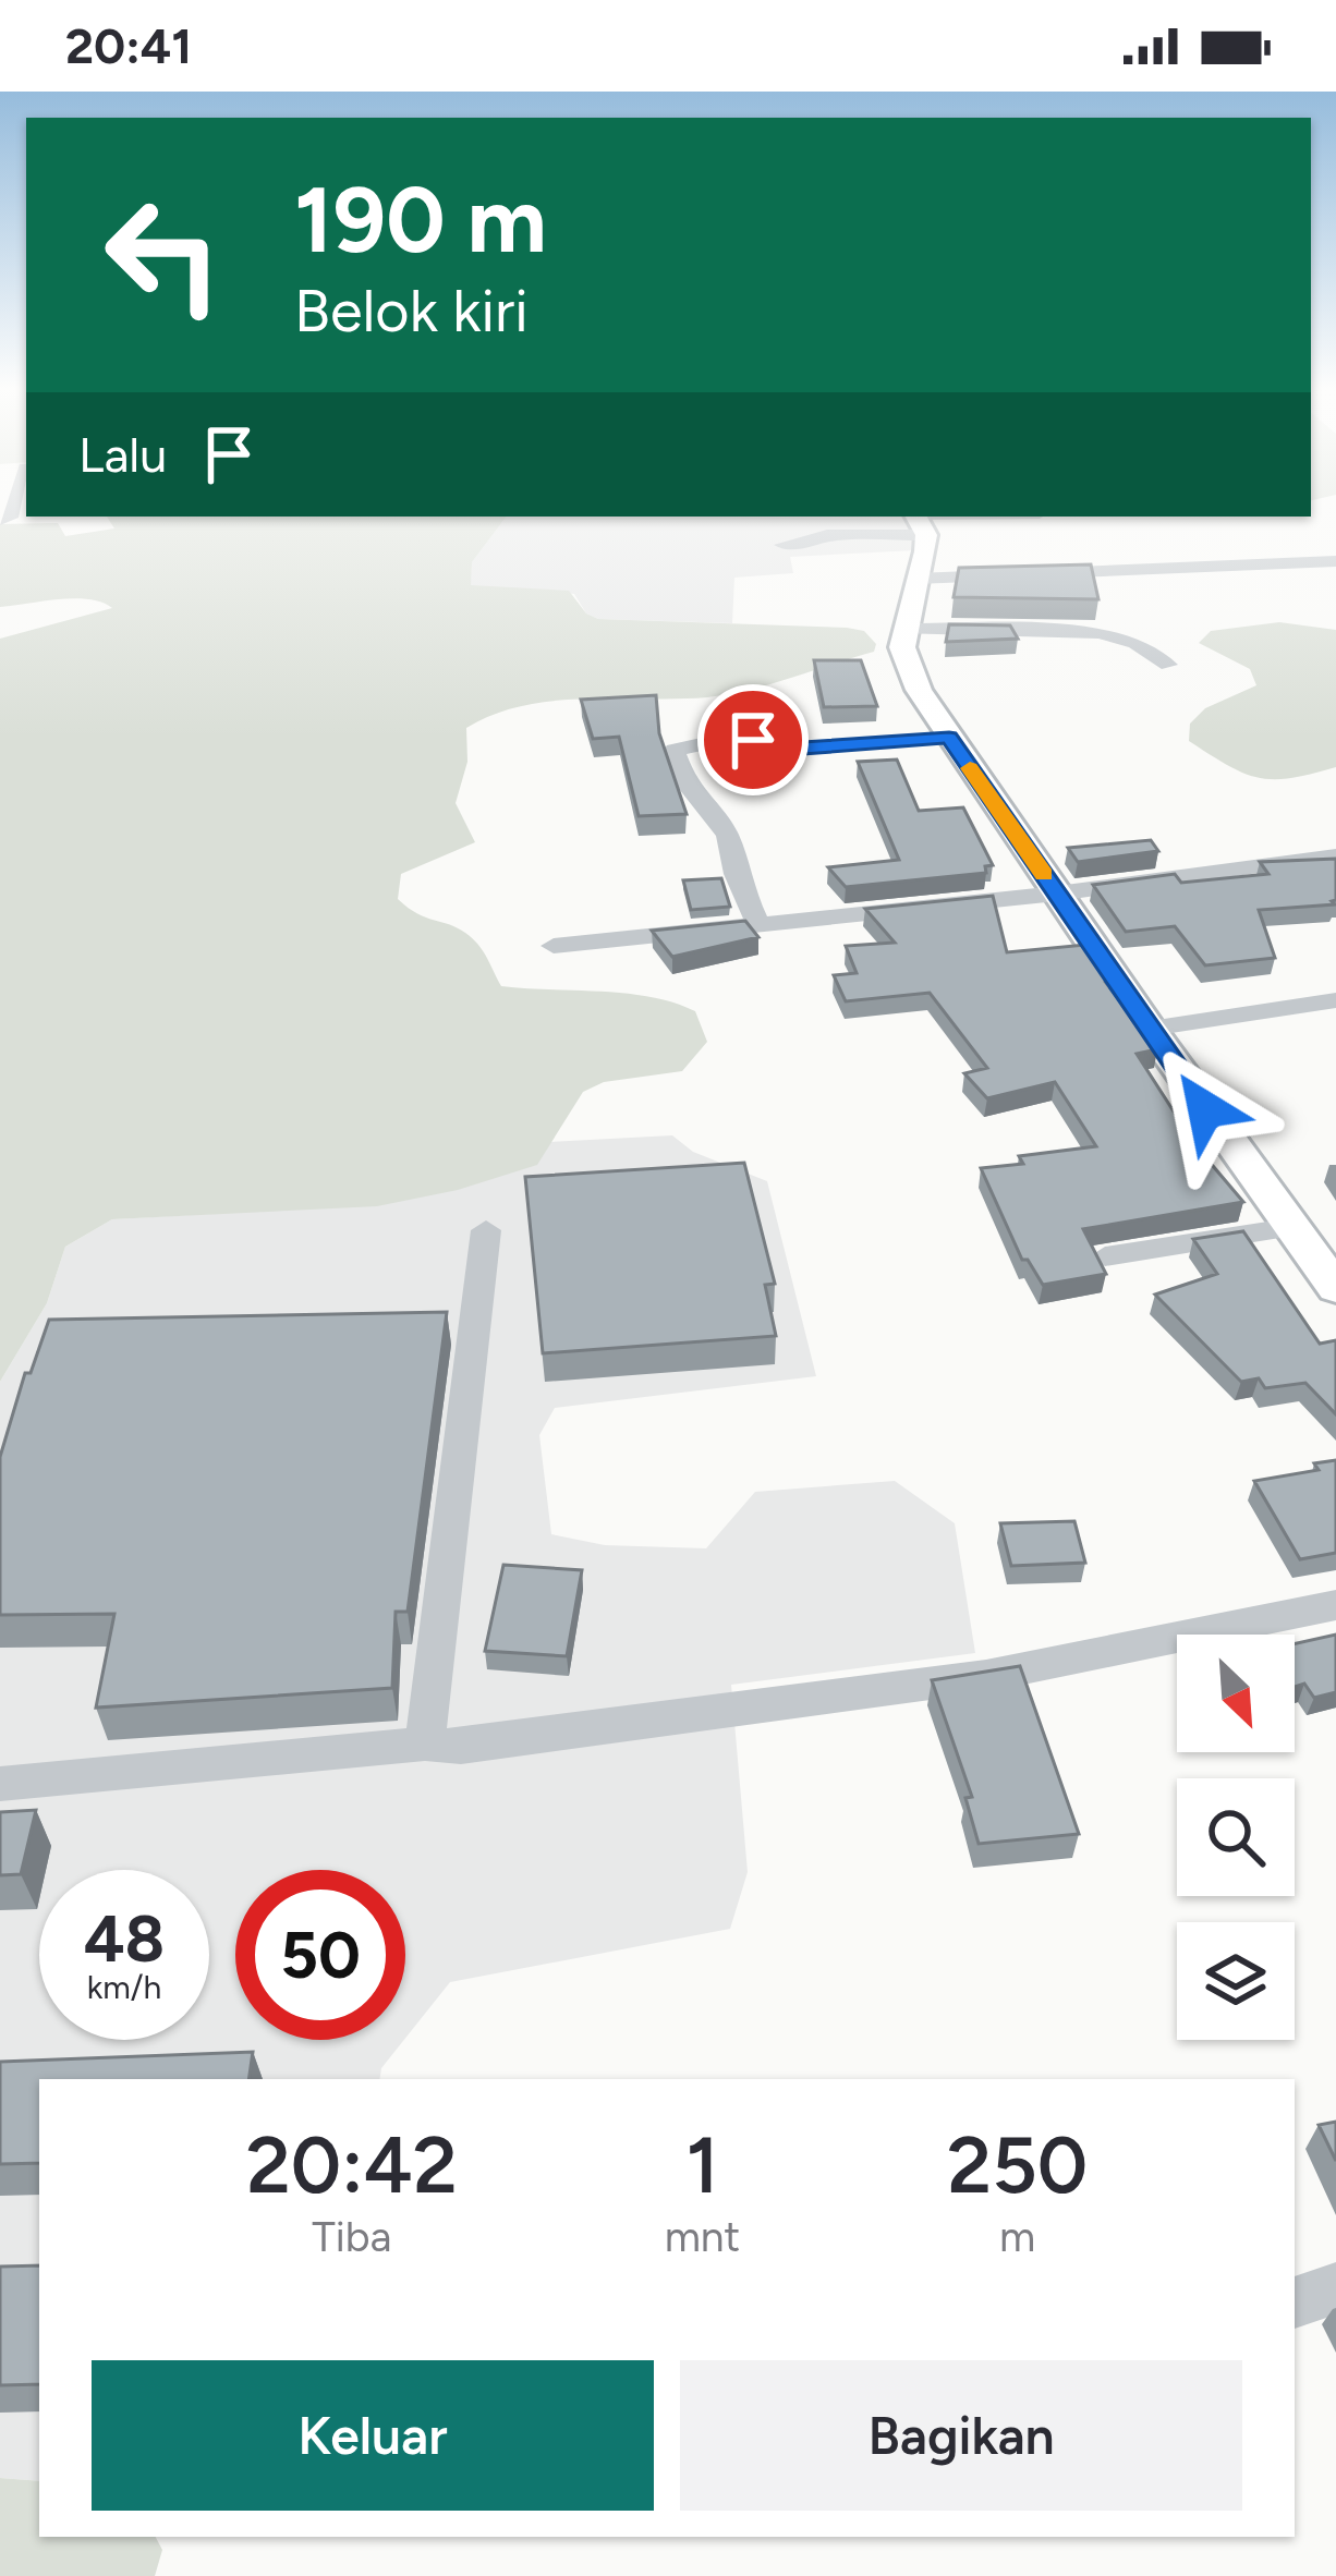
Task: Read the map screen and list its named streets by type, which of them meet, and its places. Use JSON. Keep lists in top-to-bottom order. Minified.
{"north":"bottom right","page":{"status":"20:41","turn":["190 m","Belok kiri"],"then":"Lalu","speed":"48 km/h","limit":"50","eta":["20:42","Tiba","1","mnt","250","m"],"buttons":["Keluar","Bagikan"]}}
